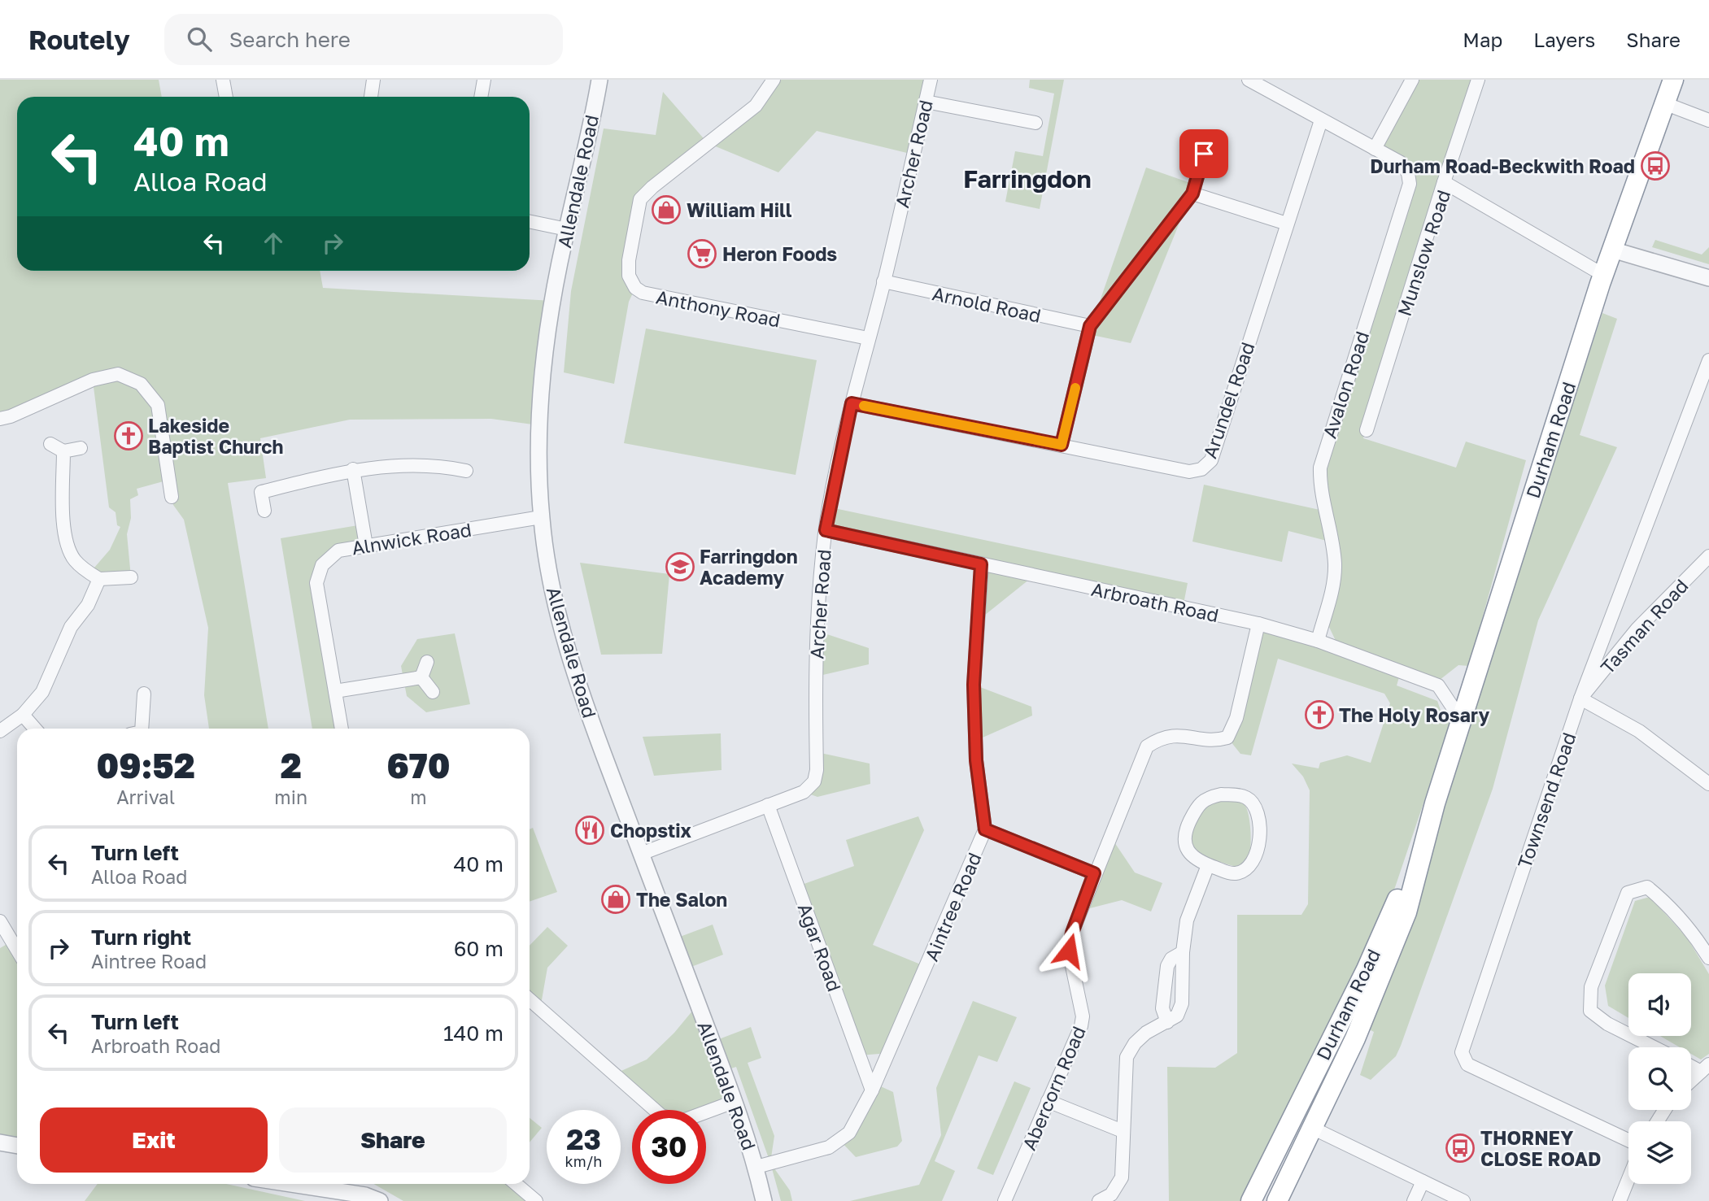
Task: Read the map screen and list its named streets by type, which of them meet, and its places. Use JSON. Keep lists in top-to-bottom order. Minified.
{"streets":{"highway":["Durham Road"],"street":["Archer Road","Allendale Road","Munslow Road","Arnold Road","Anthony Road","Avalon Road","Arundel Road","Alnwick Road","Arbroath Road","Tasman Road","Townsend Road","Aintree Road","Agar Road","Abercorn Road"]},"crossings":[["Archer Road","Allendale Road"],["Archer Road","Arnold Road"],["Archer Road","Anthony Road"],["Archer Road","Arundel Road"],["Archer Road","Arbroath Road"],["Archer Road","Agar Road"],["Allendale Road","Alnwick Road"],["Allendale Road","Aintree Road"],["Munslow Road","Durham Road"],["Avalon Road","Arundel Road"],["Avalon Road","Arbroath Road"],["Durham Road","Arbroath Road"],["Arbroath Road","Aintree Road"],["Arbroath Road","Abercorn Road"],["Tasman Road","Townsend Road"],["Aintree Road","Agar Road"]],"districts":["Farringdon"],"places":{"bus stop":["Durham Road-Beckwith Road","THORNEY CLOSE ROAD"],"shop":["William Hill","The Salon"],"supermarket":["Heron Foods"],"church":["Lakeside Baptist Church","The Holy Rosary"],"school or university":["Farringdon Academy"],"restaurant":["Chopstix"]},"page":{"header":"Routely","search":"Search here","nav":["Map","Layers","Share"],"turn":["40 m","Alloa Road"],"eta":["09:52","Arrival","2","min","670","m"],"list":[{"name":"Turn left","note":"Alloa Road","value":"40 m"},{"name":"Turn right","note":"Aintree Road","value":"60 m"},{"name":"Turn left","note":"Arbroath Road","value":"140 m"}],"buttons":["Exit","Share"],"speed":"23 km/h","limit":"30"}}
